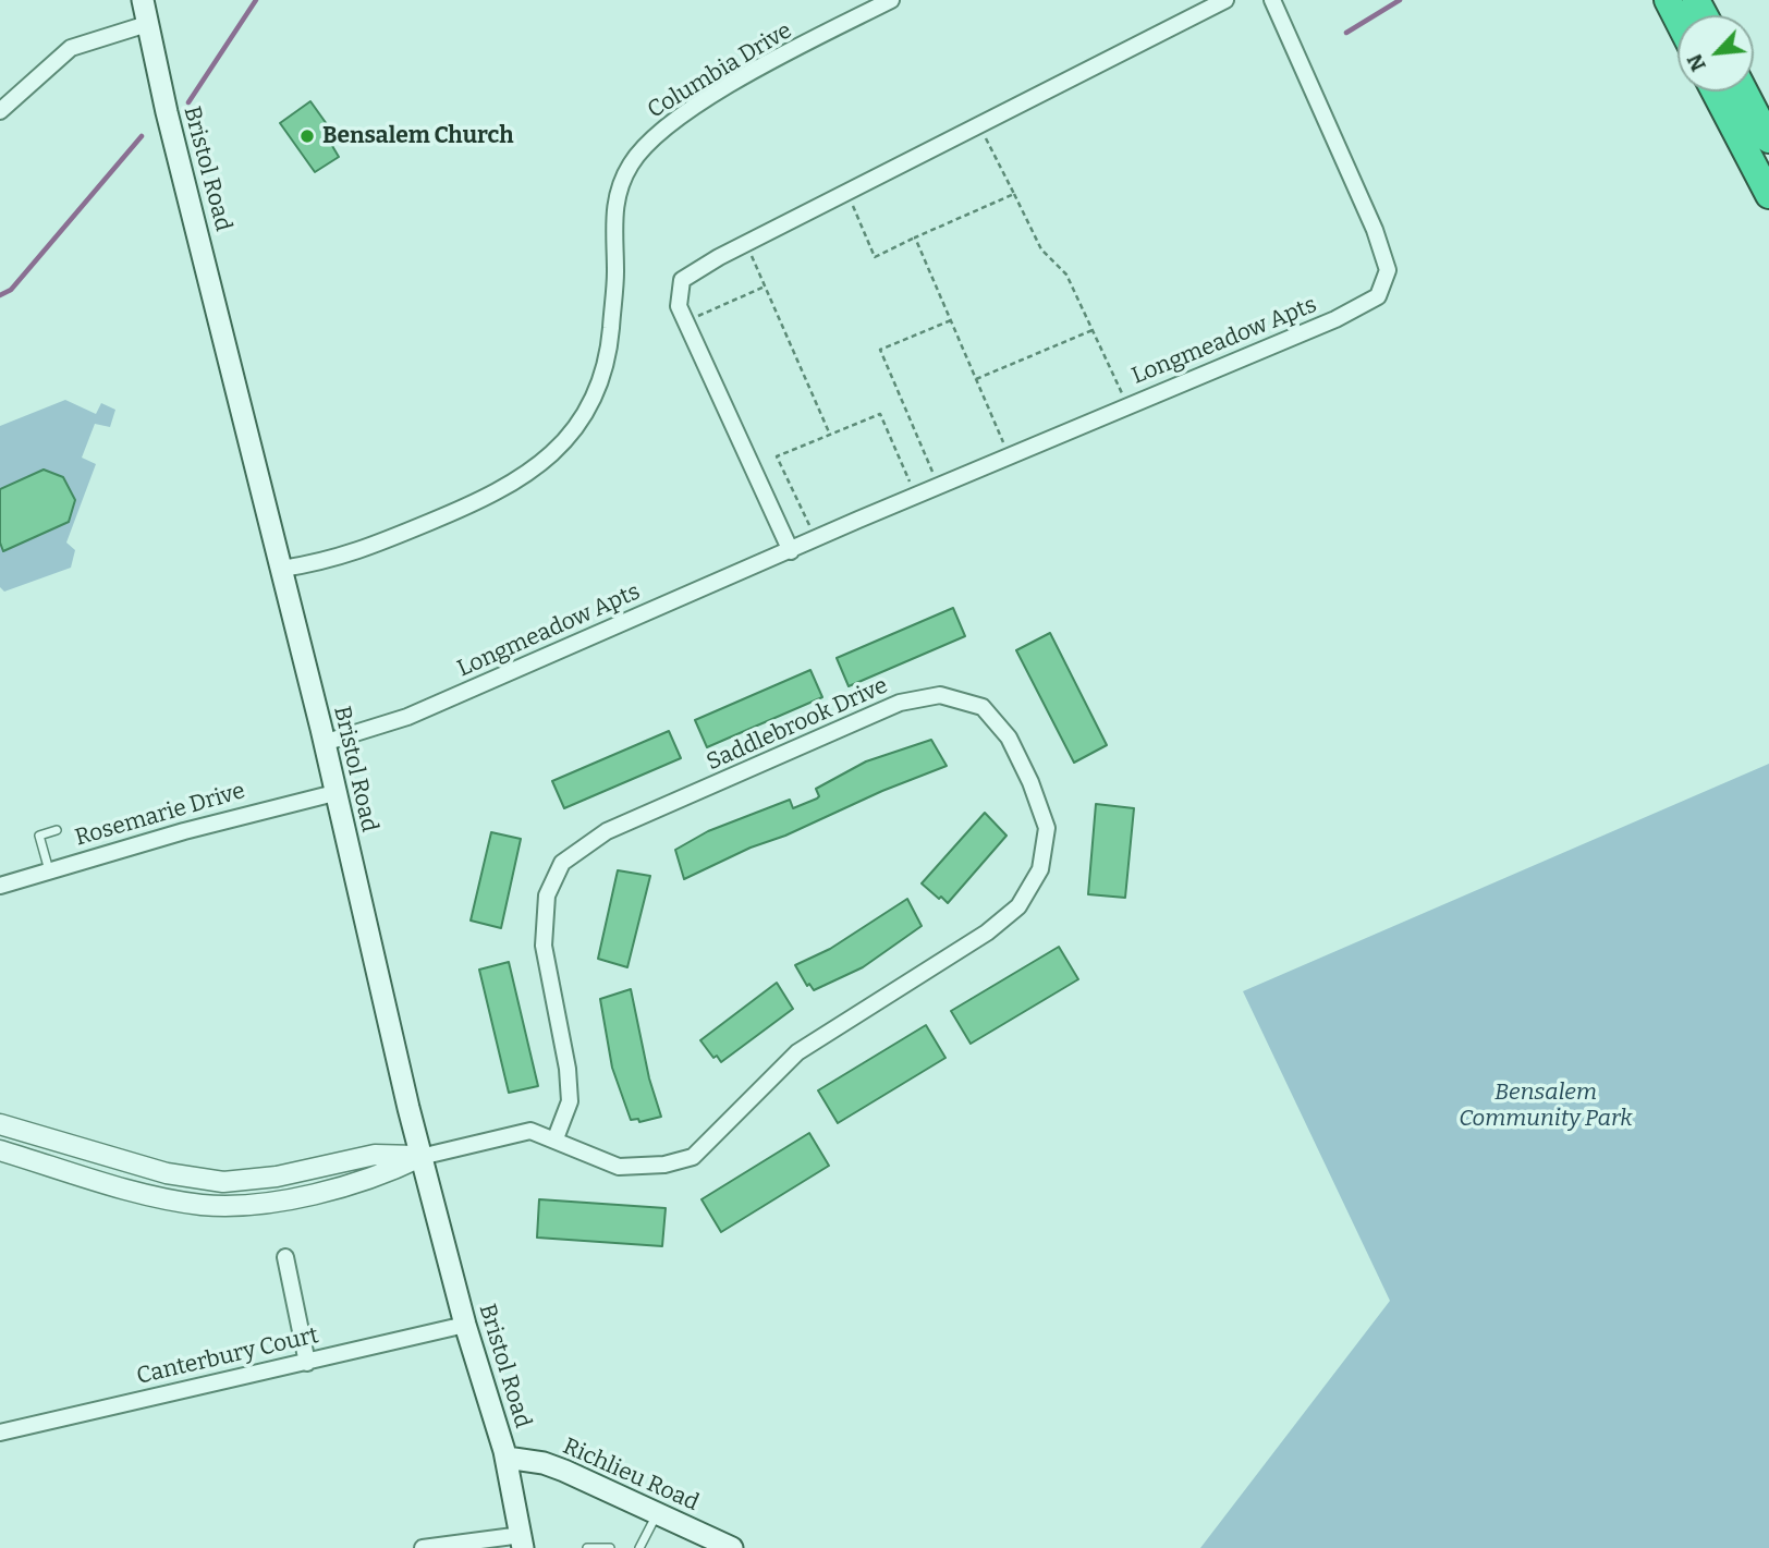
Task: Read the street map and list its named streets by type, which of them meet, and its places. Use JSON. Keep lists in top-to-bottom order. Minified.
{"streets":{"main road":["Bristol Road","Richlieu Road"],"street":["Columbia Drive","Longmeadow Apts","Saddlebrook Drive","Rosemarie Drive","Canterbury Court"]},"crossings":[["Columbia Drive","Bristol Road"],["Bristol Road","Longmeadow Apts"],["Bristol Road","Saddlebrook Drive"],["Bristol Road","Rosemarie Drive"],["Bristol Road","Canterbury Court"],["Bristol Road","Richlieu Road"]],"parks":["Bensalem Community Park"],"places":["Bensalem Church"],"north":"bottom left"}
